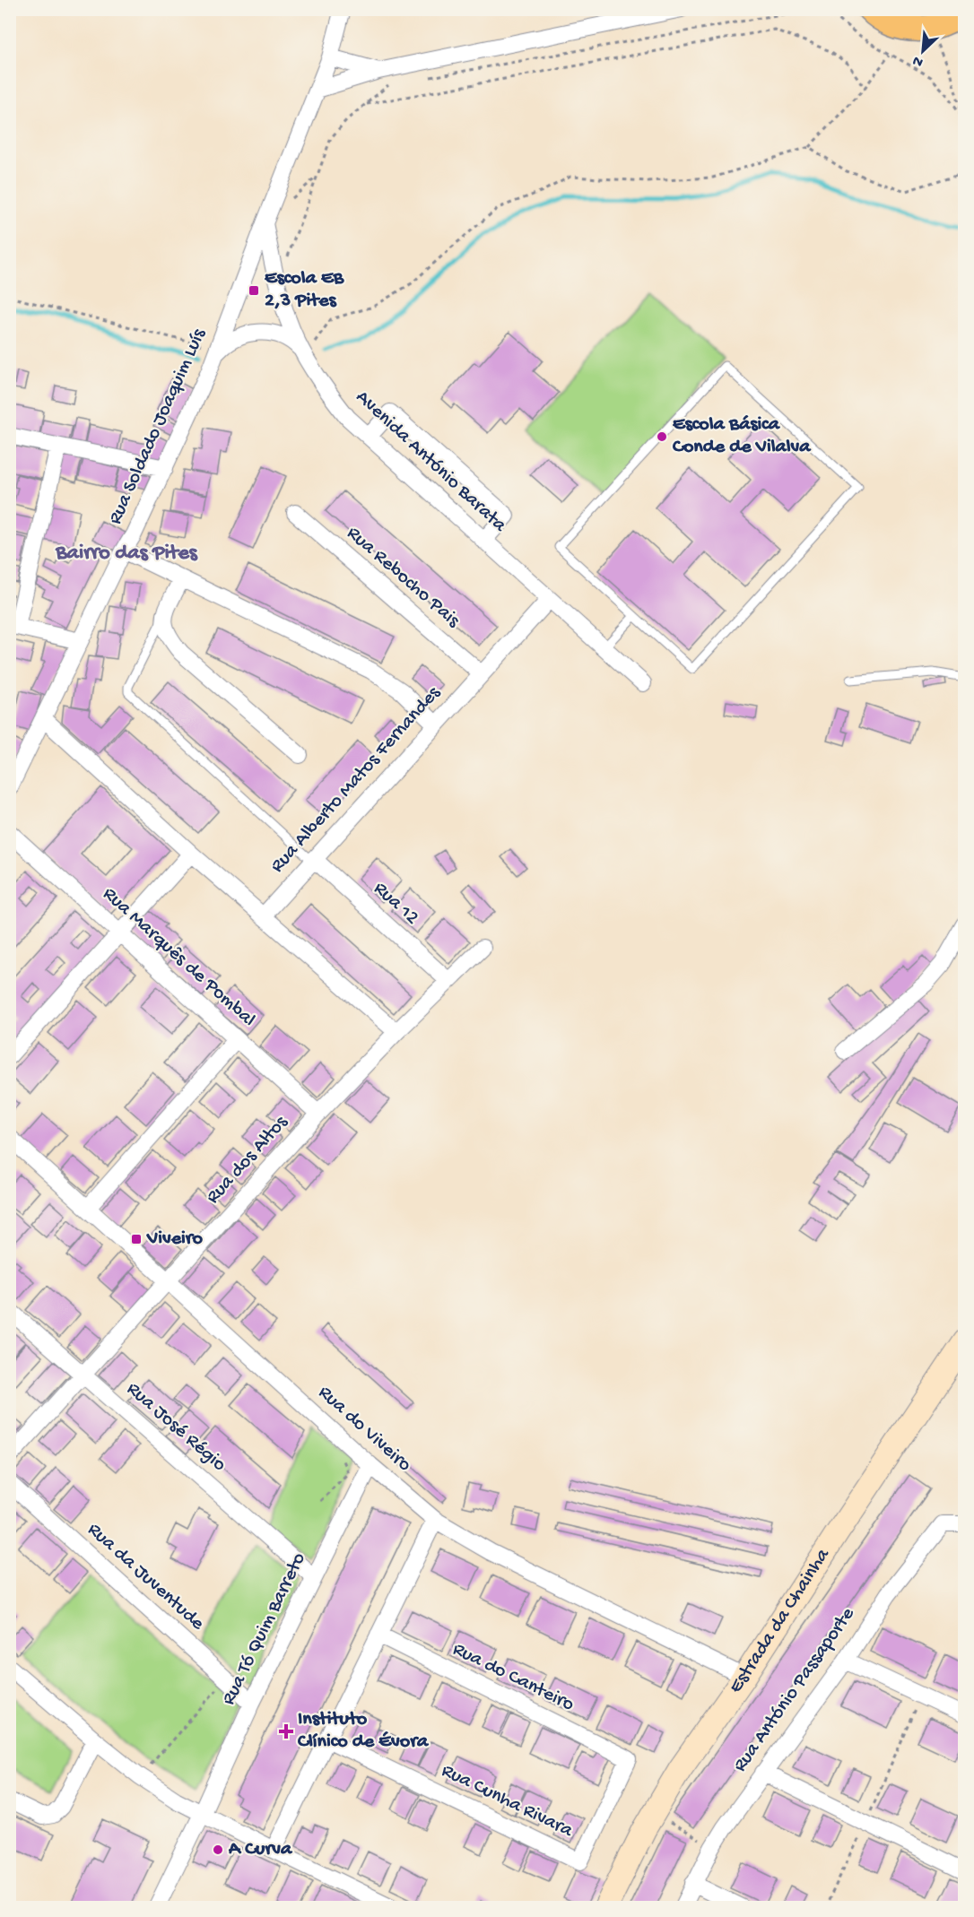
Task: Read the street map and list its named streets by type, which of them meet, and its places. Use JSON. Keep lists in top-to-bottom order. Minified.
{"streets":{"street":["Rua Soldado Joaquim Luís","Avenida António Barata","Rua Rebocho Pais","Rua Alberto Matos Fernandes","Rua 12","Rua Marquês de Pombal","Rua dos Altos","Rua José Régio","Rua do Viveiro","Rua da Juventude","Estrada da Chainha","Rua Tó Quim Barreto","Rua do Canteiro","Rua António Passaporte","Rua Cunha Rivara"]},"crossings":[["Rua Soldado Joaquim Luís","Avenida António Barata"],["Avenida António Barata","Rua Alberto Matos Fernandes"],["Rua Rebocho Pais","Rua Alberto Matos Fernandes"],["Rua Alberto Matos Fernandes","Rua 12"],["Rua 12","Rua dos Altos"],["Rua Marquês de Pombal","Rua dos Altos"],["Rua dos Altos","Rua José Régio"],["Rua dos Altos","Rua do Viveiro"],["Rua José Régio","Rua Tó Quim Barreto"],["Rua do Viveiro","Estrada da Chainha"],["Rua do Viveiro","Rua Tó Quim Barreto"],["Rua da Juventude","Rua Tó Quim Barreto"],["Rua do Canteiro","Rua Cunha Rivara"]],"districts":["Bairro das Pites"],"places":{"transit":["Escola EB 2,3 Pites","Viveiro"],"other":["Escola Básica Conde de Vilalva","A Curva"],"health":["Instituto Clínico de Évora"]},"north":"bottom left"}
